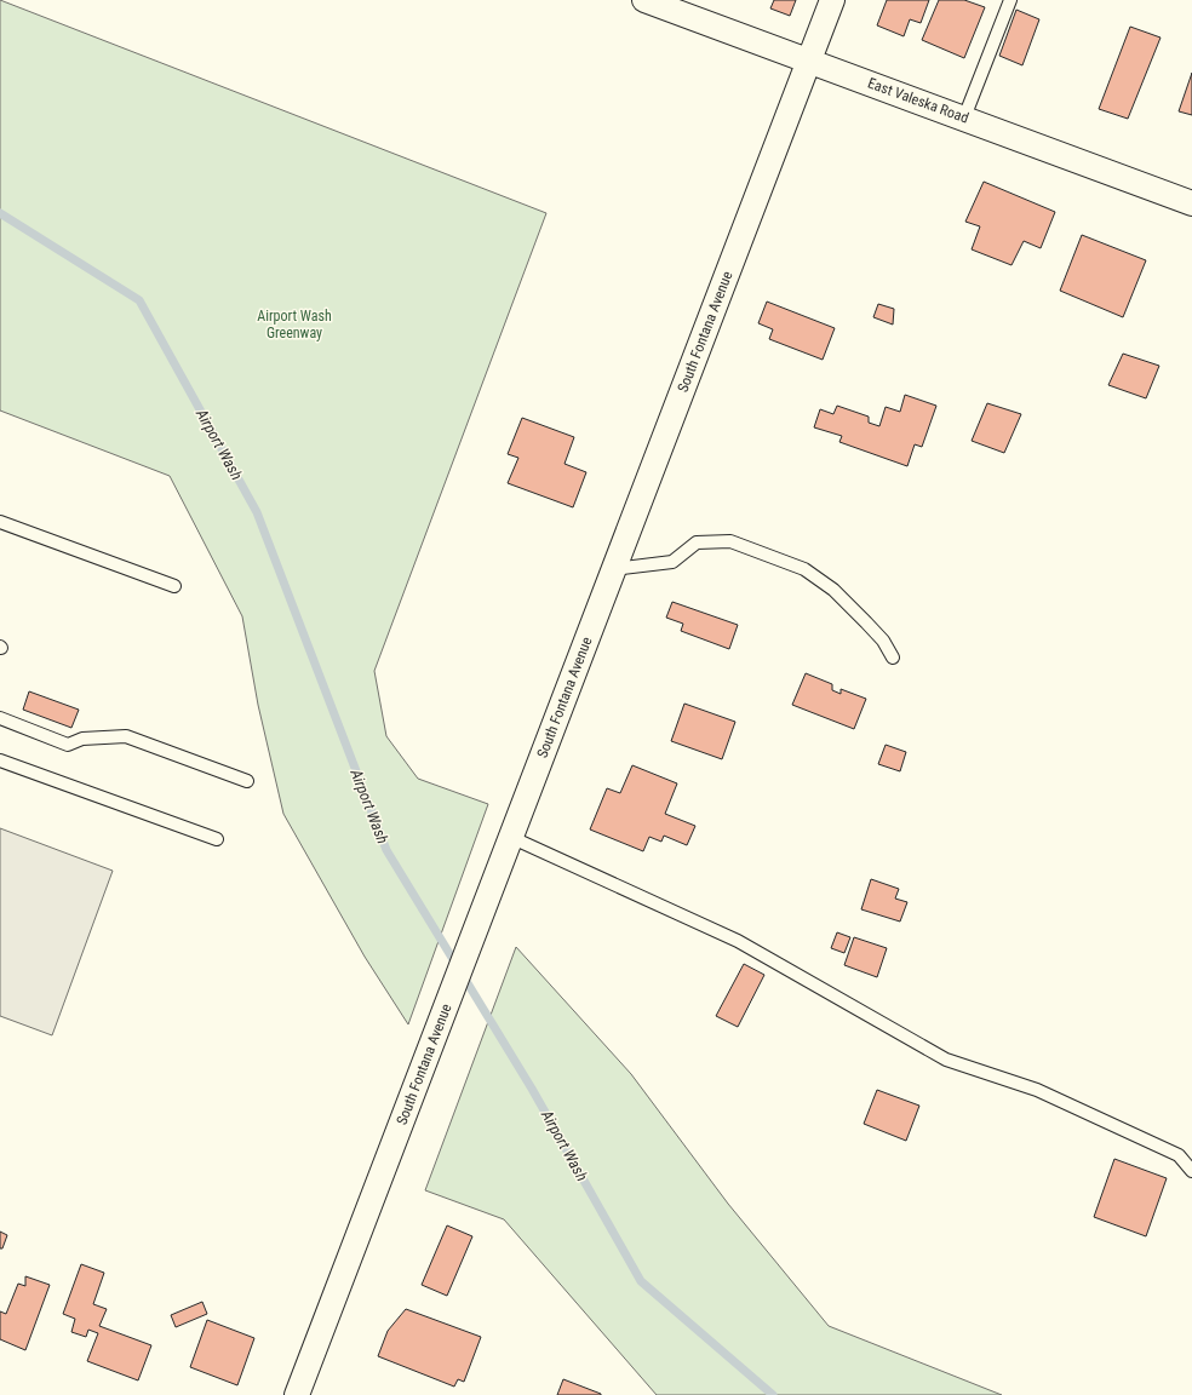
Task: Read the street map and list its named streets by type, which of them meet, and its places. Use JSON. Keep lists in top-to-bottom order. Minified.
{"streets":{"street":["East Valeska Road","South Fontana Avenue"]},"crossings":[["East Valeska Road","South Fontana Avenue"]],"water":["Airport Wash"],"parks":["Airport Wash Greenway"]}
